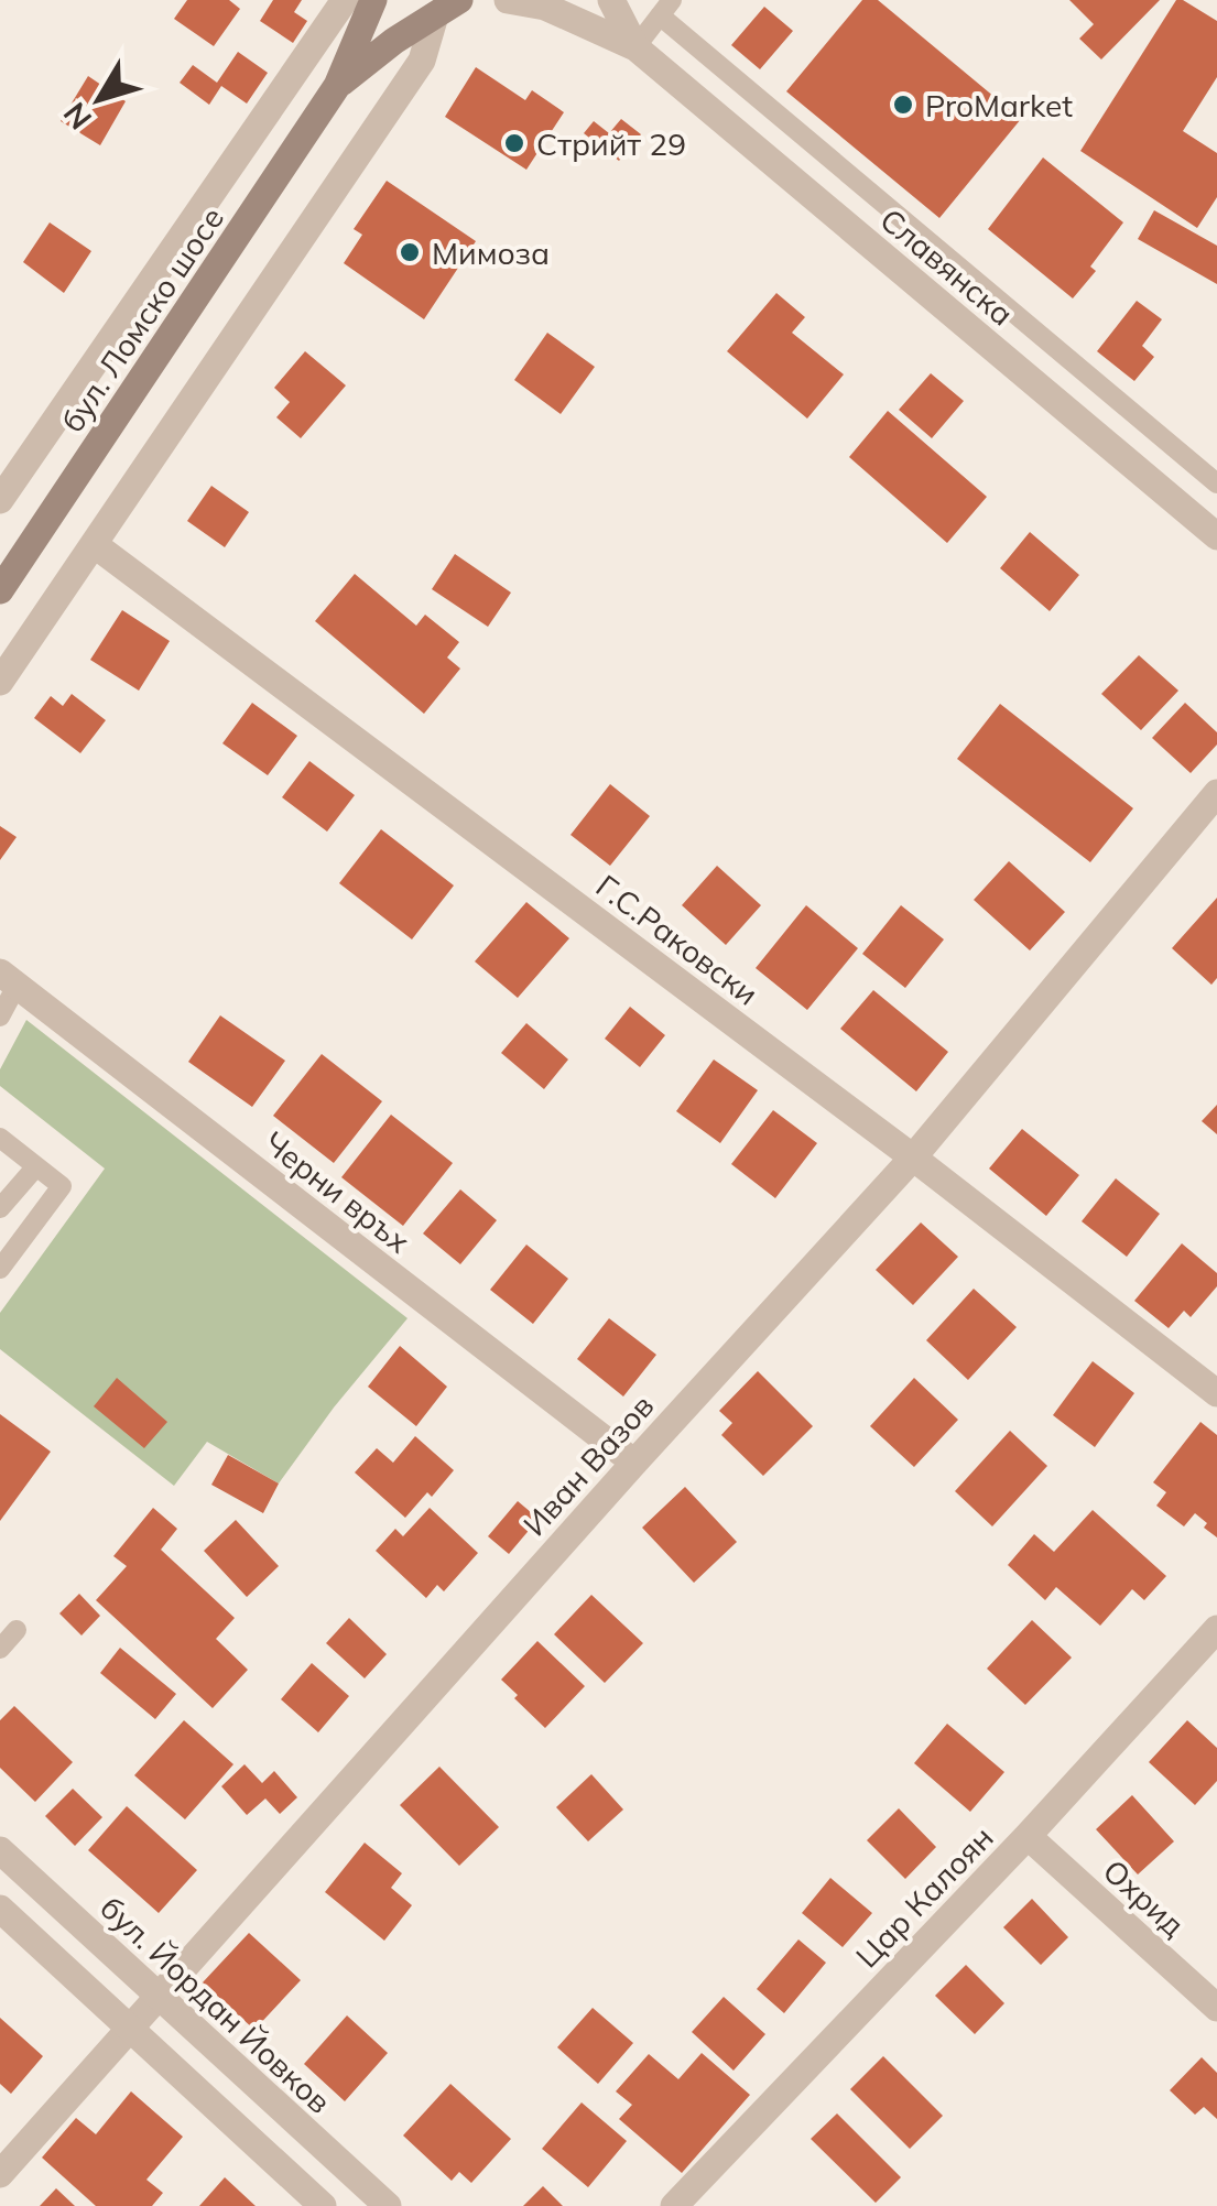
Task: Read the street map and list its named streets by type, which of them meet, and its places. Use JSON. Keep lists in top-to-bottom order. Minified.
{"streets":{"main road":["бул. Ломско шосе"],"street":["Славянска","Г.С.Раковски","Черни връх","Иван Вазов","Цар Калоян","Охрид","бул. Йордан Йовков"]},"crossings":[["Г.С.Раковски","Иван Вазов"],["Черни връх","Иван Вазов"],["Иван Вазов","бул. Йордан Йовков"],["Цар Калоян","Охрид"]],"places":["ProMarket","Стрийт 29","Мимоза"],"north":"bottom left"}
